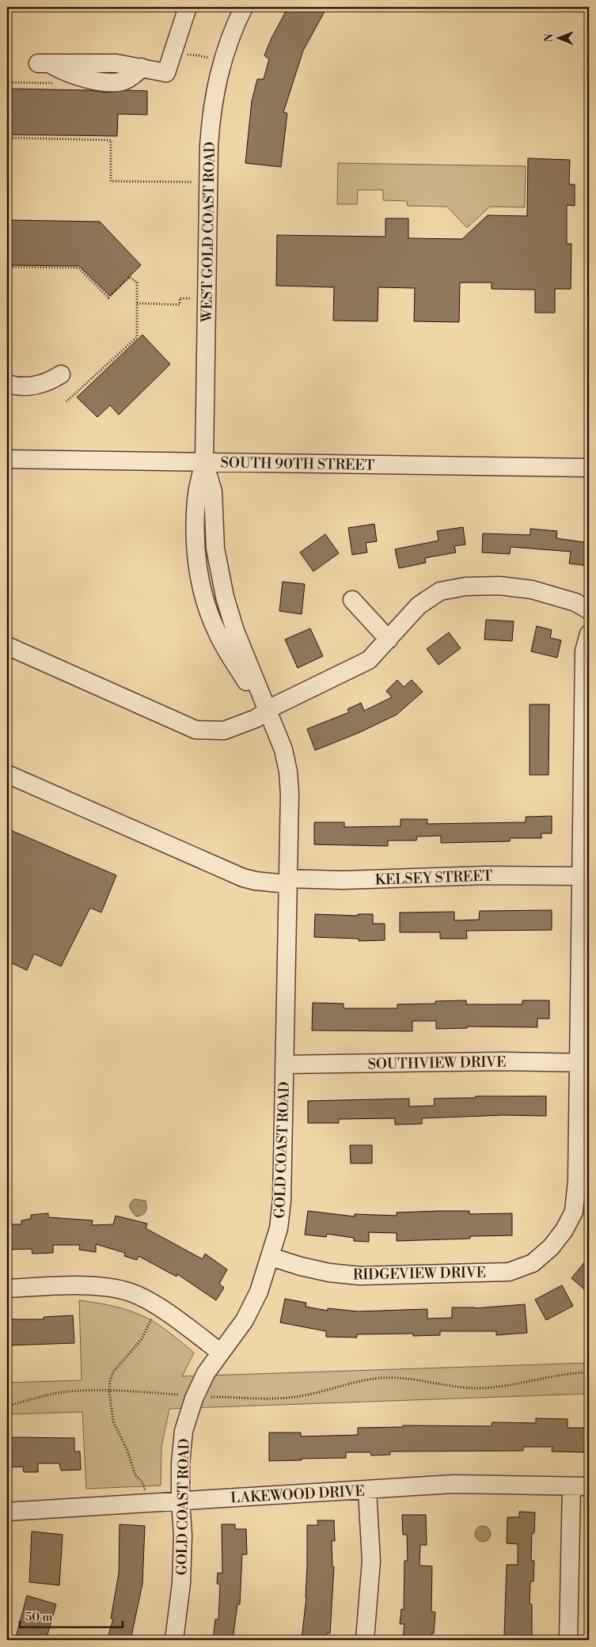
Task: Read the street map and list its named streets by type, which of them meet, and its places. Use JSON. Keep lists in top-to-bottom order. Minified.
{"streets":{"street":["WEST GOLD COAST ROAD","SOUTH 90TH STREET","KELSEY STREET","SOUTHVIEW DRIVE","GOLD COAST ROAD","RIDGEVIEW DRIVE","LAKEWOOD DRIVE"]},"crossings":[["WEST GOLD COAST ROAD","SOUTH 90TH STREET"],["WEST GOLD COAST ROAD","GOLD COAST ROAD"],["SOUTH 90TH STREET","GOLD COAST ROAD"],["KELSEY STREET","GOLD COAST ROAD"],["KELSEY STREET","RIDGEVIEW DRIVE"],["SOUTHVIEW DRIVE","GOLD COAST ROAD"],["SOUTHVIEW DRIVE","RIDGEVIEW DRIVE"],["GOLD COAST ROAD","RIDGEVIEW DRIVE"],["GOLD COAST ROAD","LAKEWOOD DRIVE"]],"scale_bar":"50 m","north":"left"}
